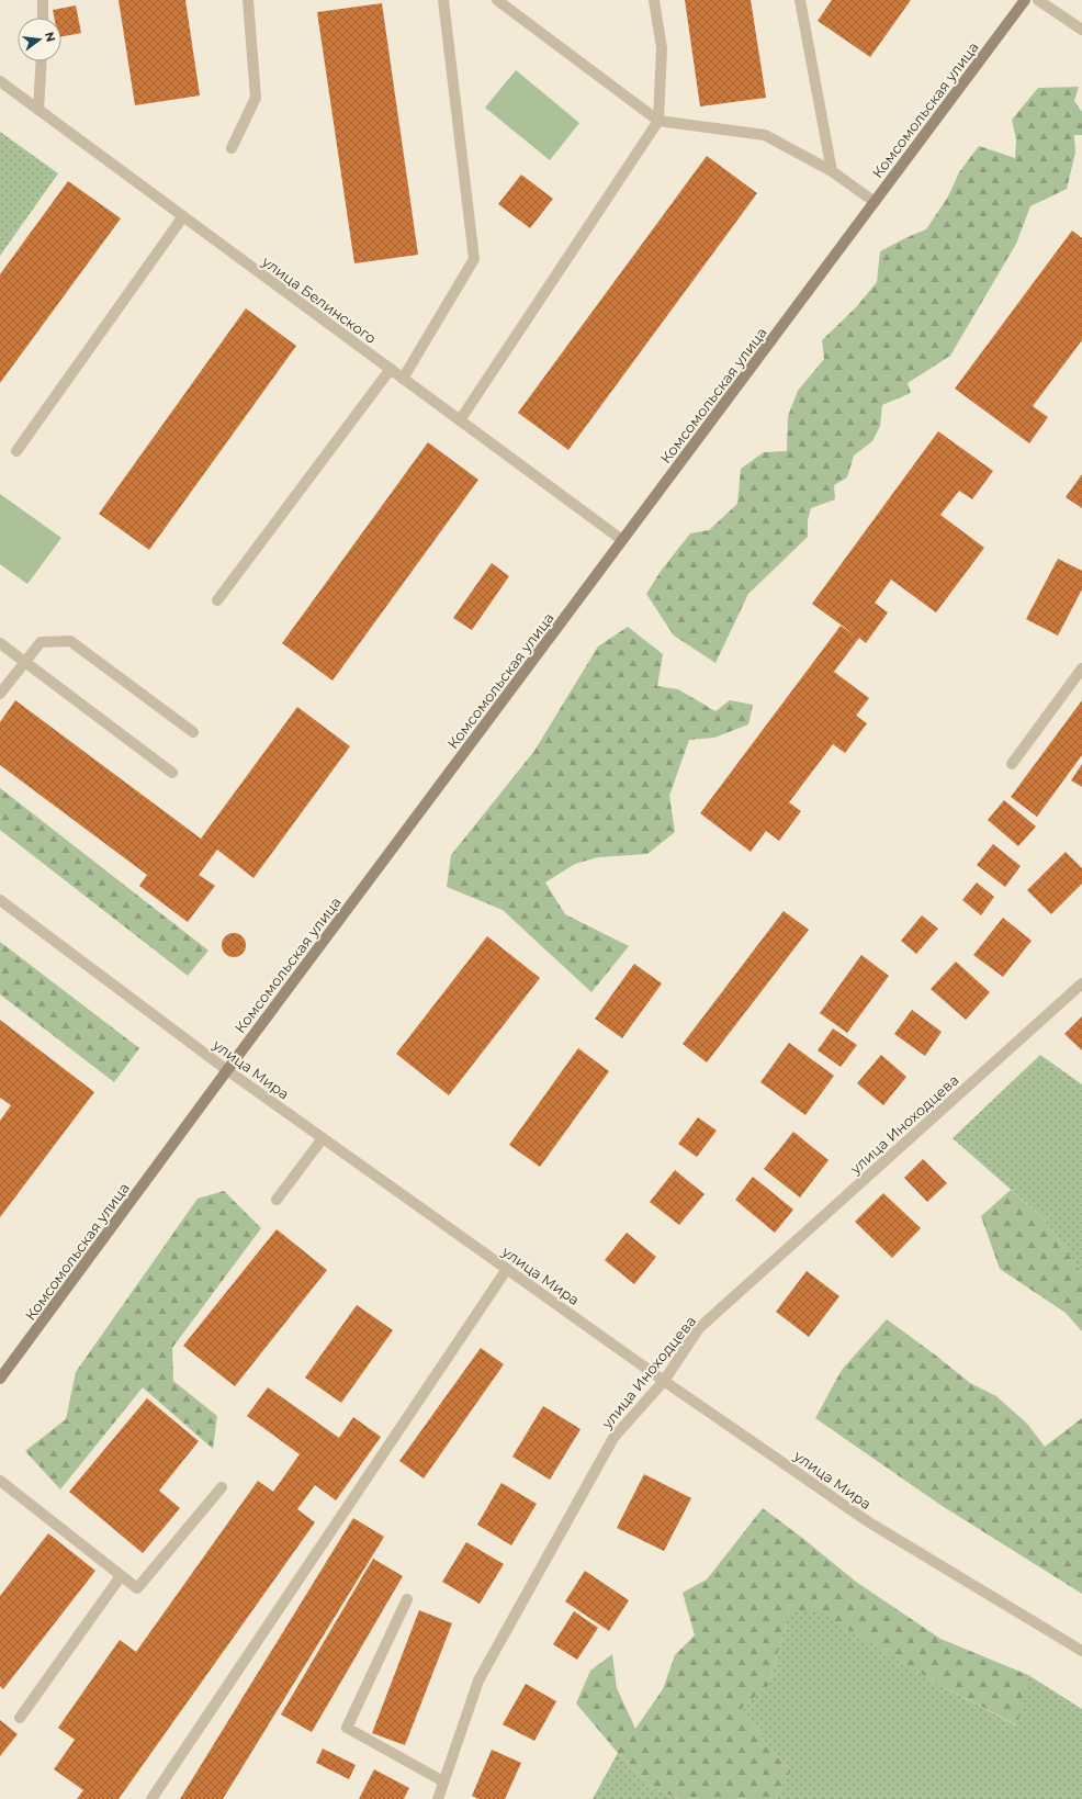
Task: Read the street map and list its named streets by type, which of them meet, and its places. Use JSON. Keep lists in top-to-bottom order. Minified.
{"streets":{"main road":["Комсомольская улица"],"street":["улица Белинского","улица Мира","улица Иноходцева"]},"crossings":[["Комсомольская улица","улица Белинского"],["Комсомольская улица","улица Мира"],["улица Мира","улица Иноходцева"]],"north":"right"}
